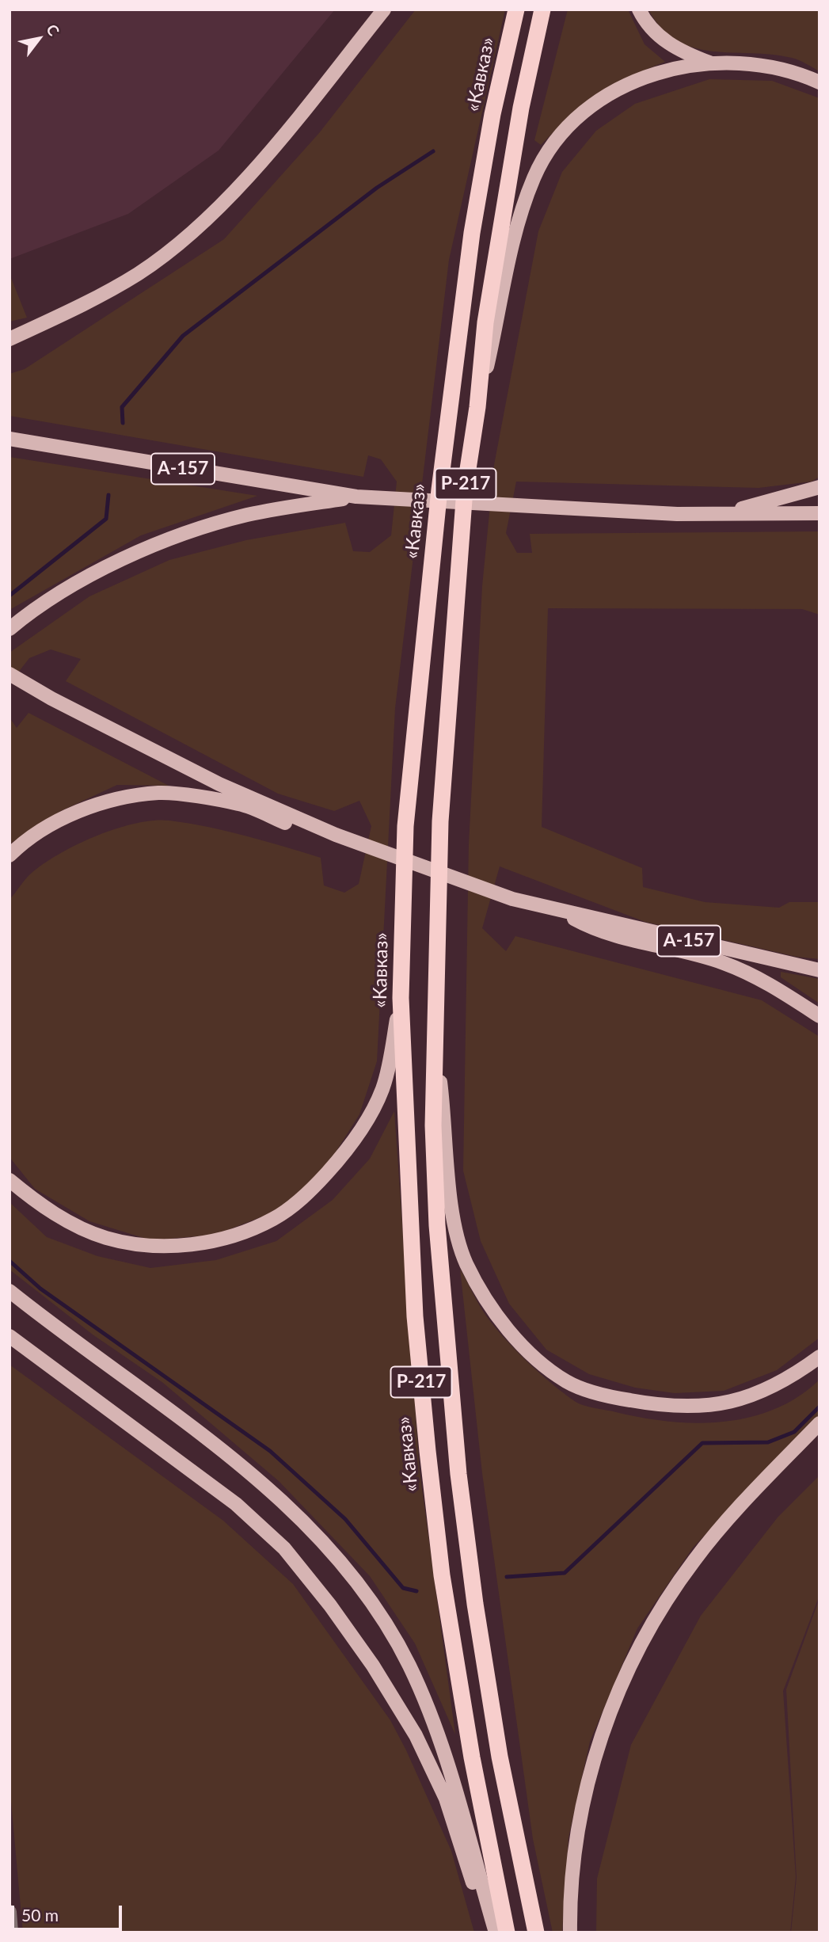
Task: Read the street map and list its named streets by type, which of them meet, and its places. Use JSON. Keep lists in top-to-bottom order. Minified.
{"streets":{"highway":["«Кавказ»","Р-217"],"main road":["А-157"]},"scale_bar":"50 m","north":"top right"}
